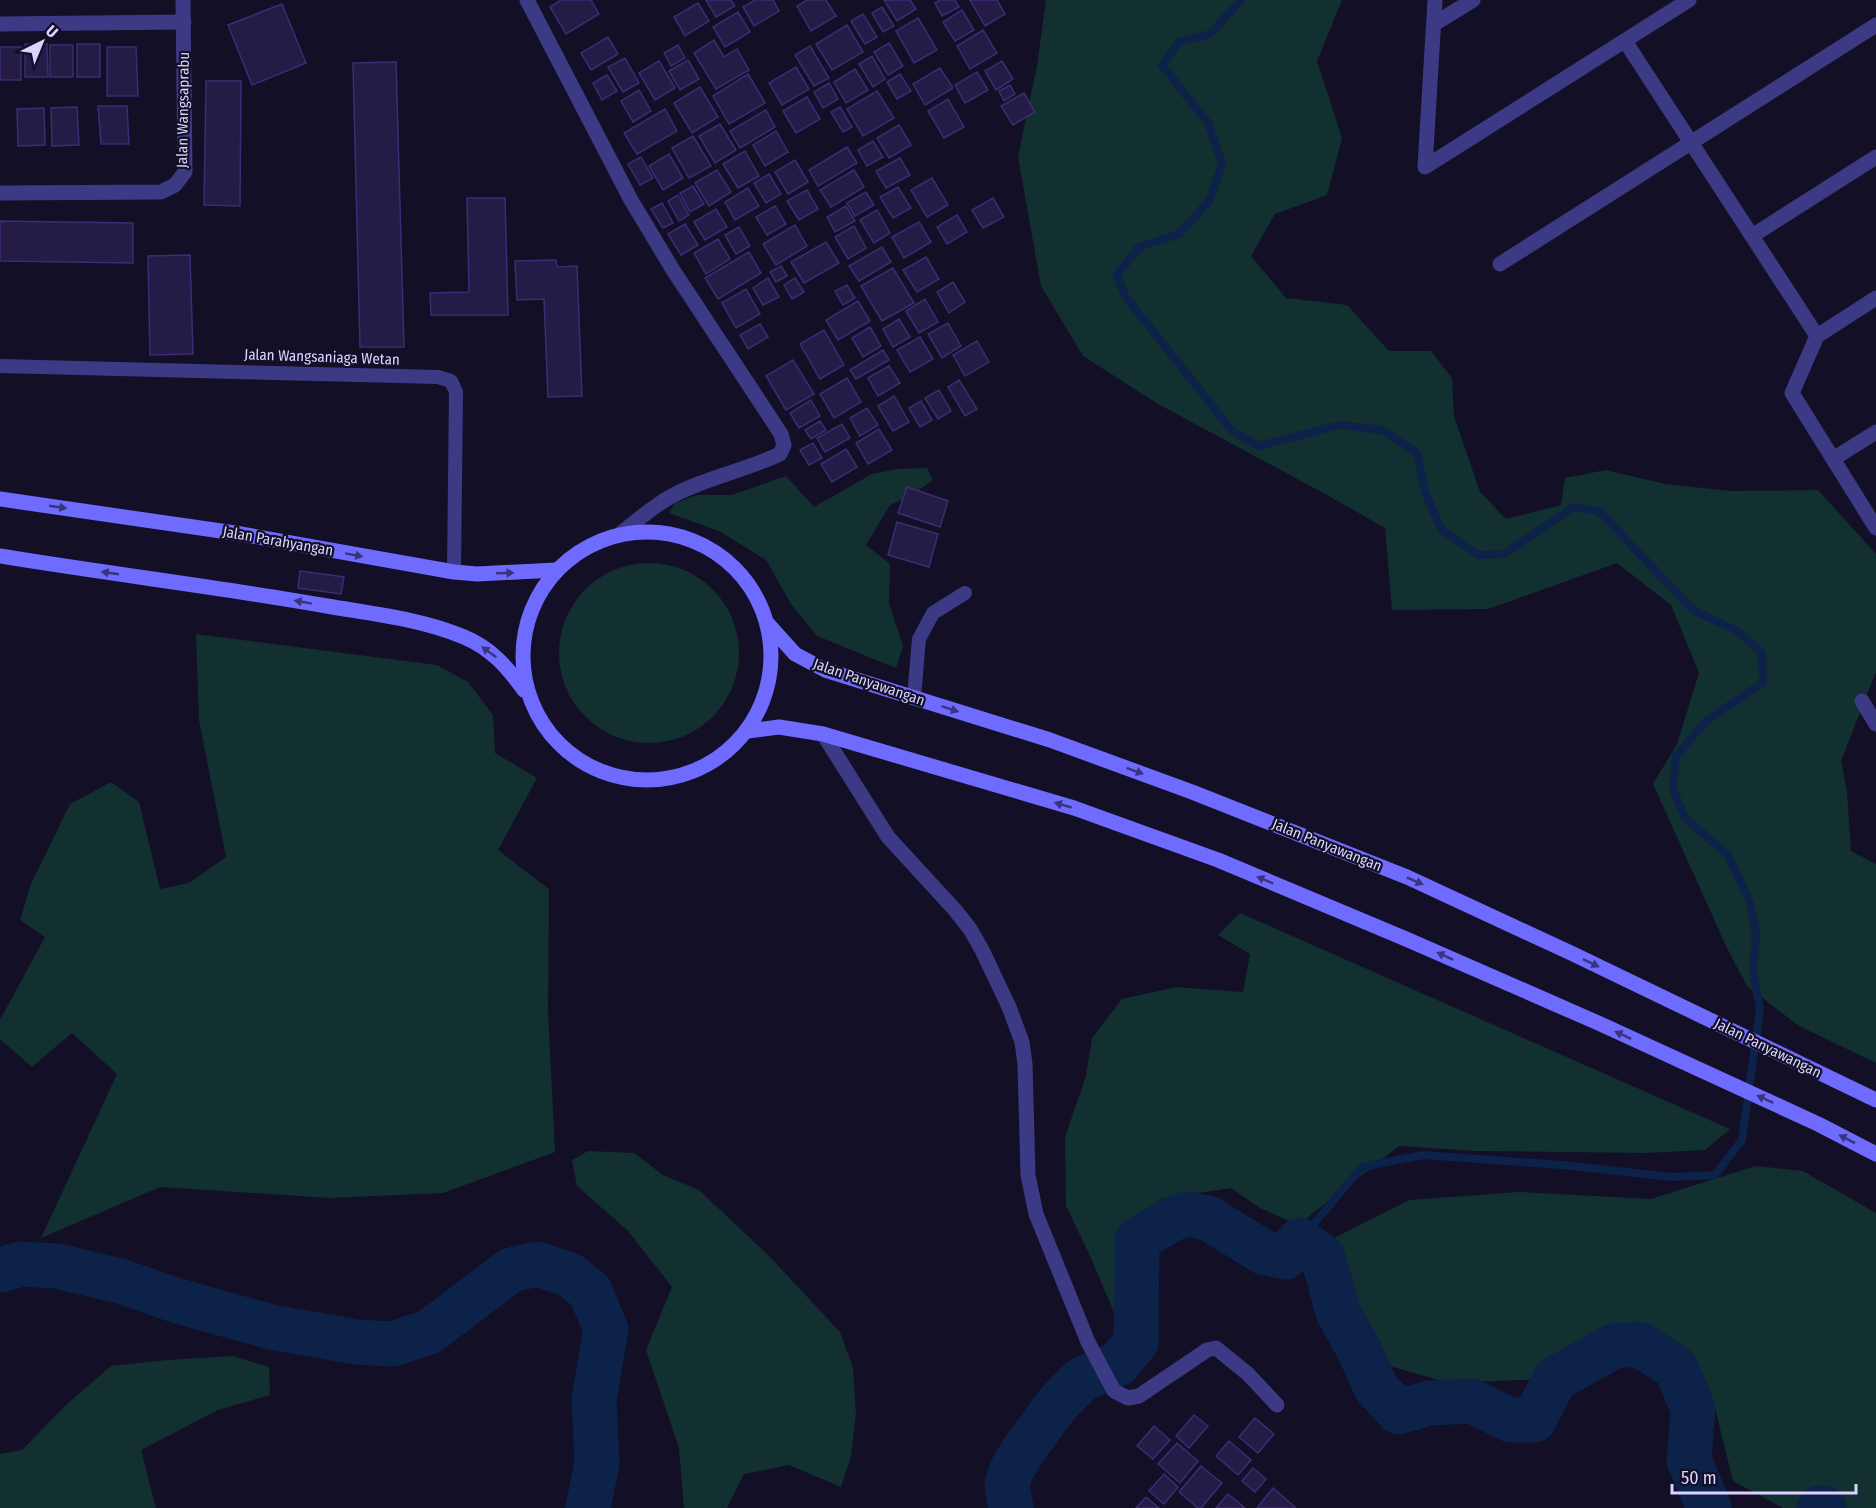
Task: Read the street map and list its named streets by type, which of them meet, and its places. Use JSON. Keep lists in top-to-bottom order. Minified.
{"streets":{"main road":["Jalan Parahyangan","Jalan Panyawangan"],"street":["Jalan Wangsaprabu"],"lane":["Jalan Wangsaniaga Wetan"]},"crossings":[["Jalan Wangsaniaga Wetan","Jalan Parahyangan"]],"scale_bar":"50 m","north":"top right"}
